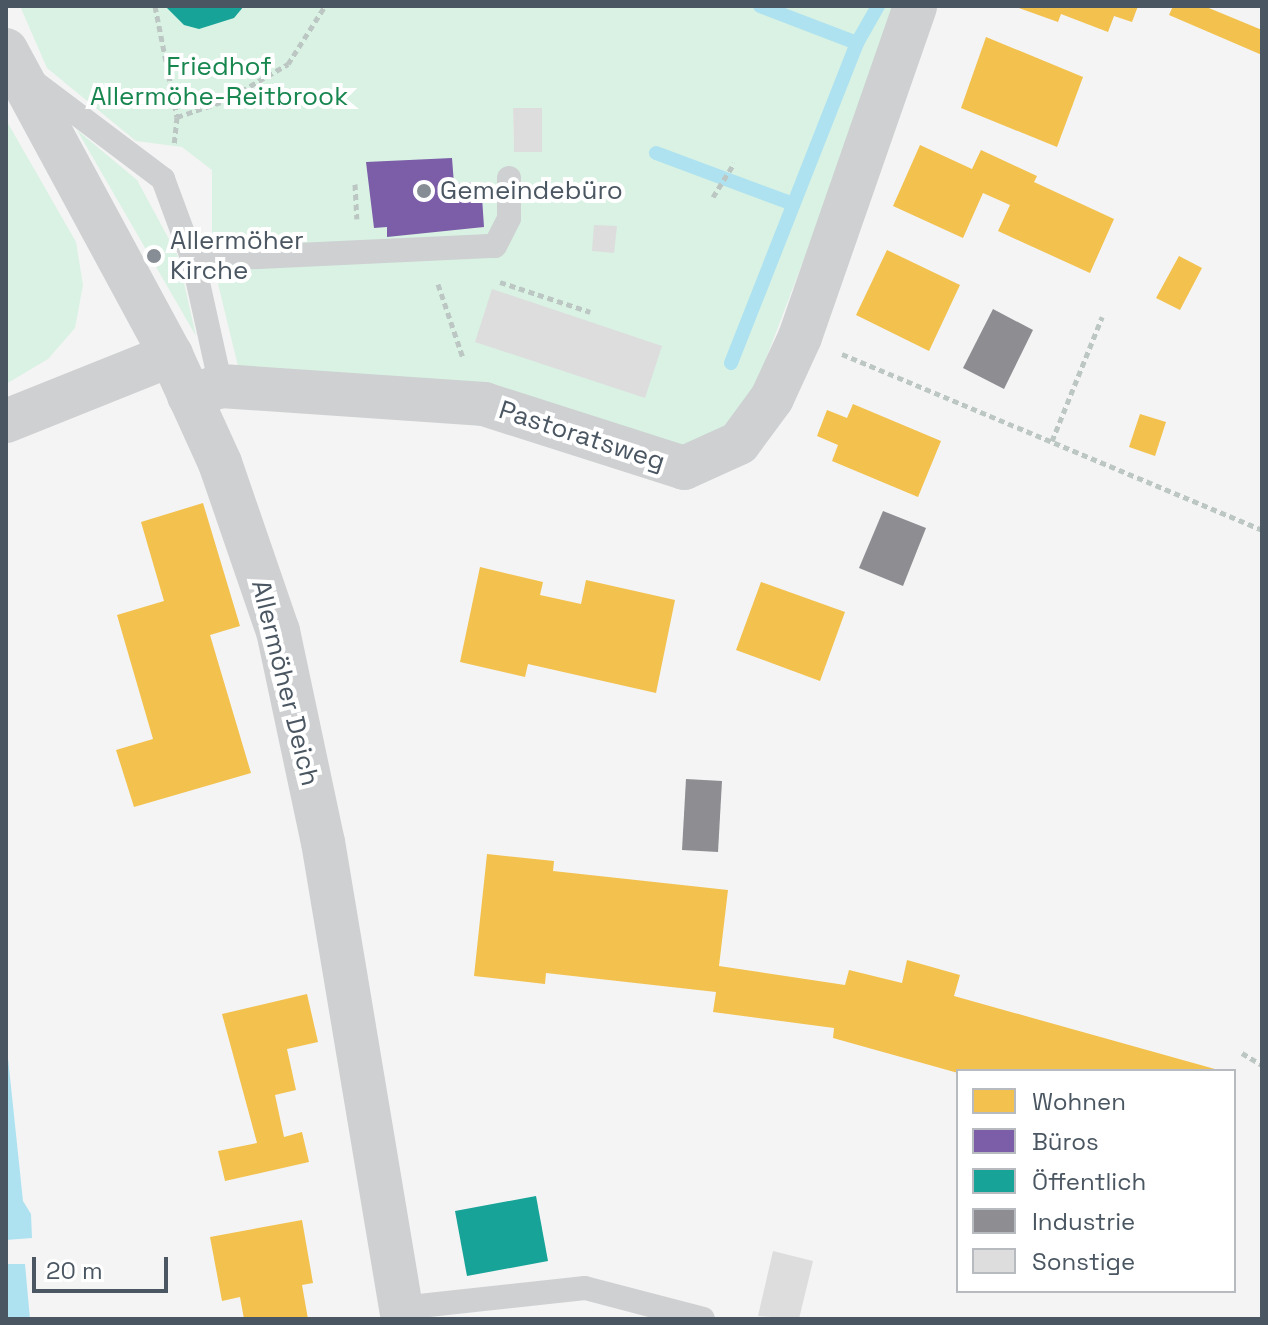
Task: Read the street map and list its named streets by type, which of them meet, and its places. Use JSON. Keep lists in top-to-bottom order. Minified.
{"streets":{"street":["Pastoratsweg","Allermöher Deich"]},"crossings":[["Pastoratsweg","Allermöher Deich"]],"parks":["Friedhof Allermöhe-Reitbrook"],"places":["Gemeindebüro","Allermöher Kirche"],"legend":["Wohnen","Büros","Öffentlich","Industrie","Sonstige"],"scale_bar":"20 m"}
